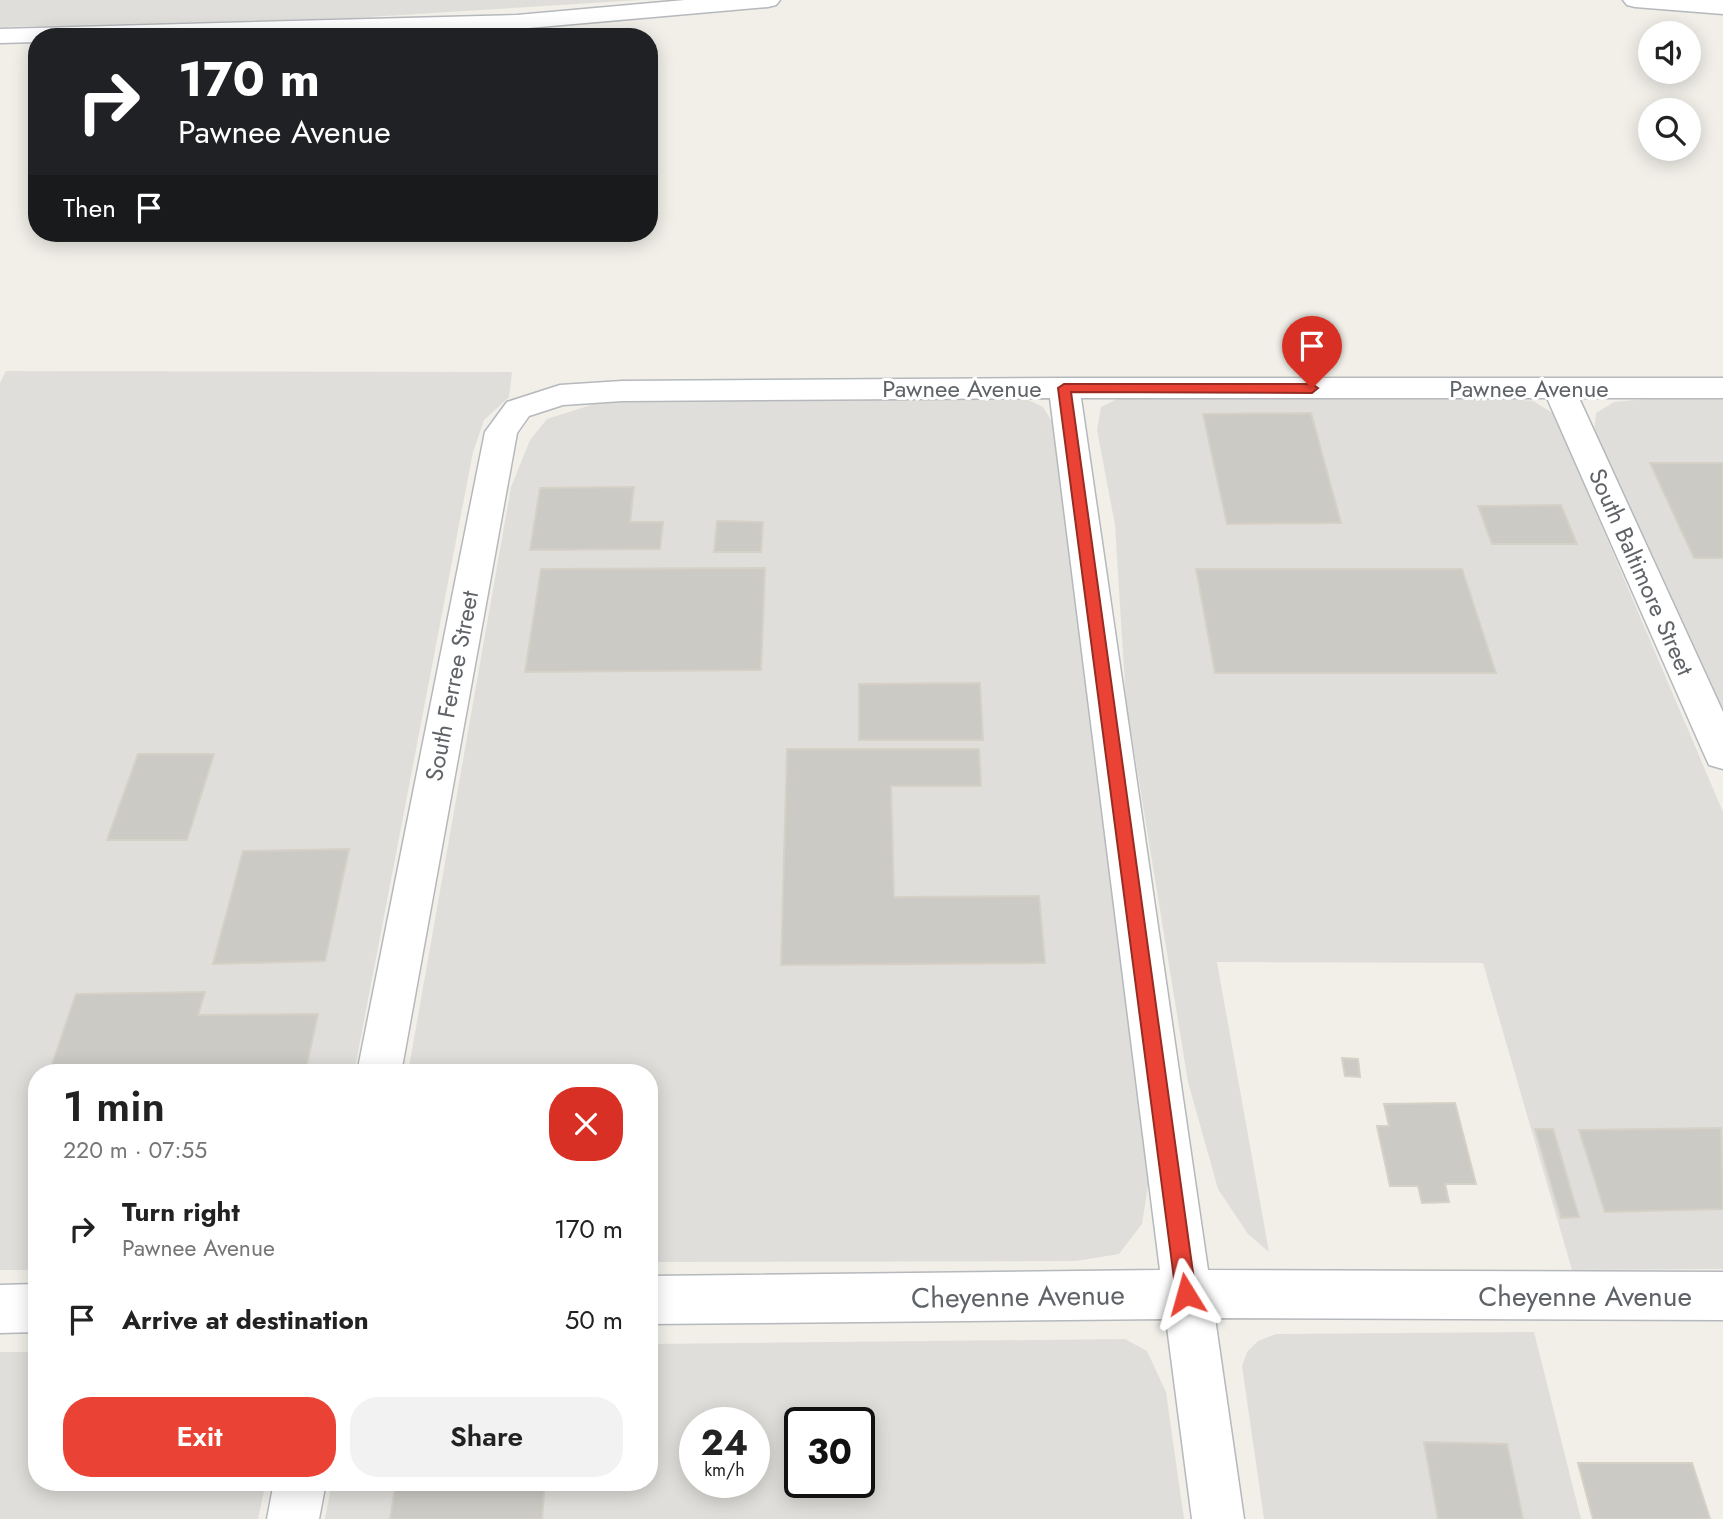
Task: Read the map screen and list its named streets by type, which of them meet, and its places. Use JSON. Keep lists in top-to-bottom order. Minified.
{"streets":{"street":["Pawnee Avenue","South Baltimore Street","South Ferree Street","Cheyenne Avenue"]},"crossings":[["Pawnee Avenue","South Baltimore Street"],["Pawnee Avenue","South Ferree Street"]],"page":{"turn":["170 m","Pawnee Avenue"],"then":"Then","heading":["1 min","220 m · 07:55"],"list":[{"name":"Turn right","note":"Pawnee Avenue","value":"170 m"},{"name":"Arrive at destination","value":"50 m"}],"buttons":["Exit","Share"],"speed":"24 km/h","limit":"30"}}
